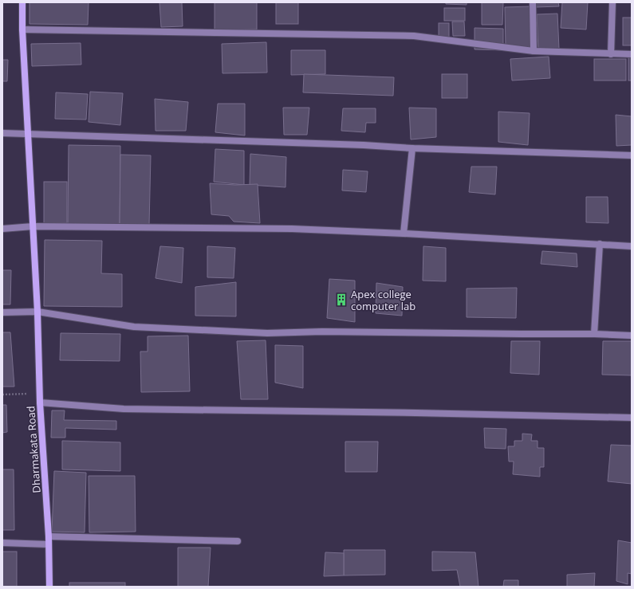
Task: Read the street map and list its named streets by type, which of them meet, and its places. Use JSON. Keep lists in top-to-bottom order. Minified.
{"streets":{"street":["Dharmakata Road"]},"places":{"building":["Apex college computer lab"]}}
